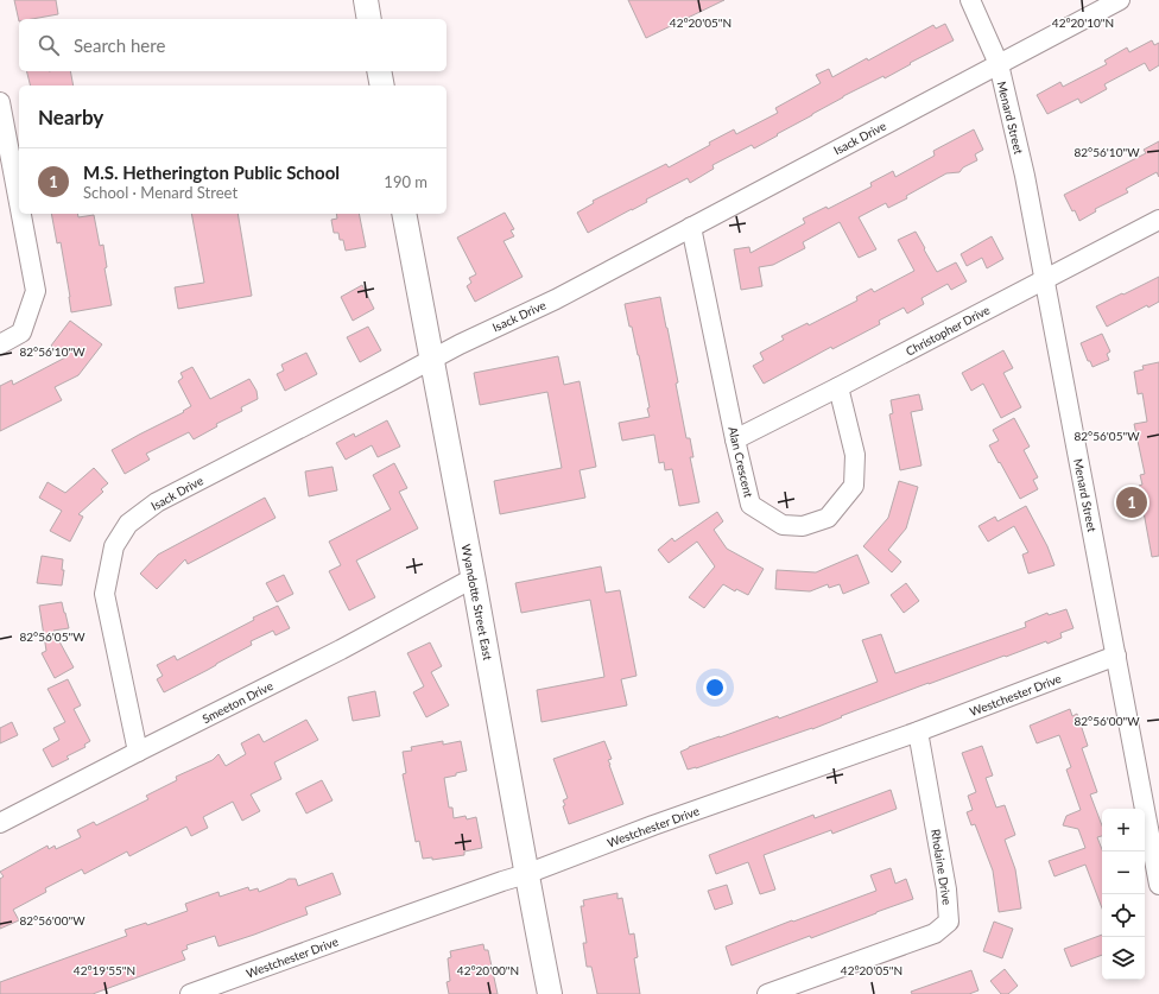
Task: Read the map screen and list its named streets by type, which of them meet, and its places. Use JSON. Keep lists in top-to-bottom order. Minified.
{"streets":{"street":["Menard Street","Isack Drive","Christopher Drive","Alan Crescent","Wyandotte Street East","Westchester Drive","Smeeton Drive","Rholaine Drive"]},"crossings":[["Menard Street","Isack Drive"],["Menard Street","Christopher Drive"],["Menard Street","Westchester Drive"],["Isack Drive","Alan Crescent"],["Isack Drive","Wyandotte Street East"],["Isack Drive","Smeeton Drive"],["Christopher Drive","Alan Crescent"],["Wyandotte Street East","Westchester Drive"],["Wyandotte Street East","Smeeton Drive"],["Westchester Drive","Rholaine Drive"]],"page":{"search":"Search here","heading":"Nearby","list":[{"mark":"1","name":"M.S. Hetherington Public School","note":"School · Menard Street","value":"190 m"}],"pins":"1","map_buttons":["+","−"]},"coordinates":["42°20'05\"N","42°20'10\"N","82°56'10\"W","82°56'05\"W","82°56'00\"W","42°19'55\"N","42°20'00\"N"]}
